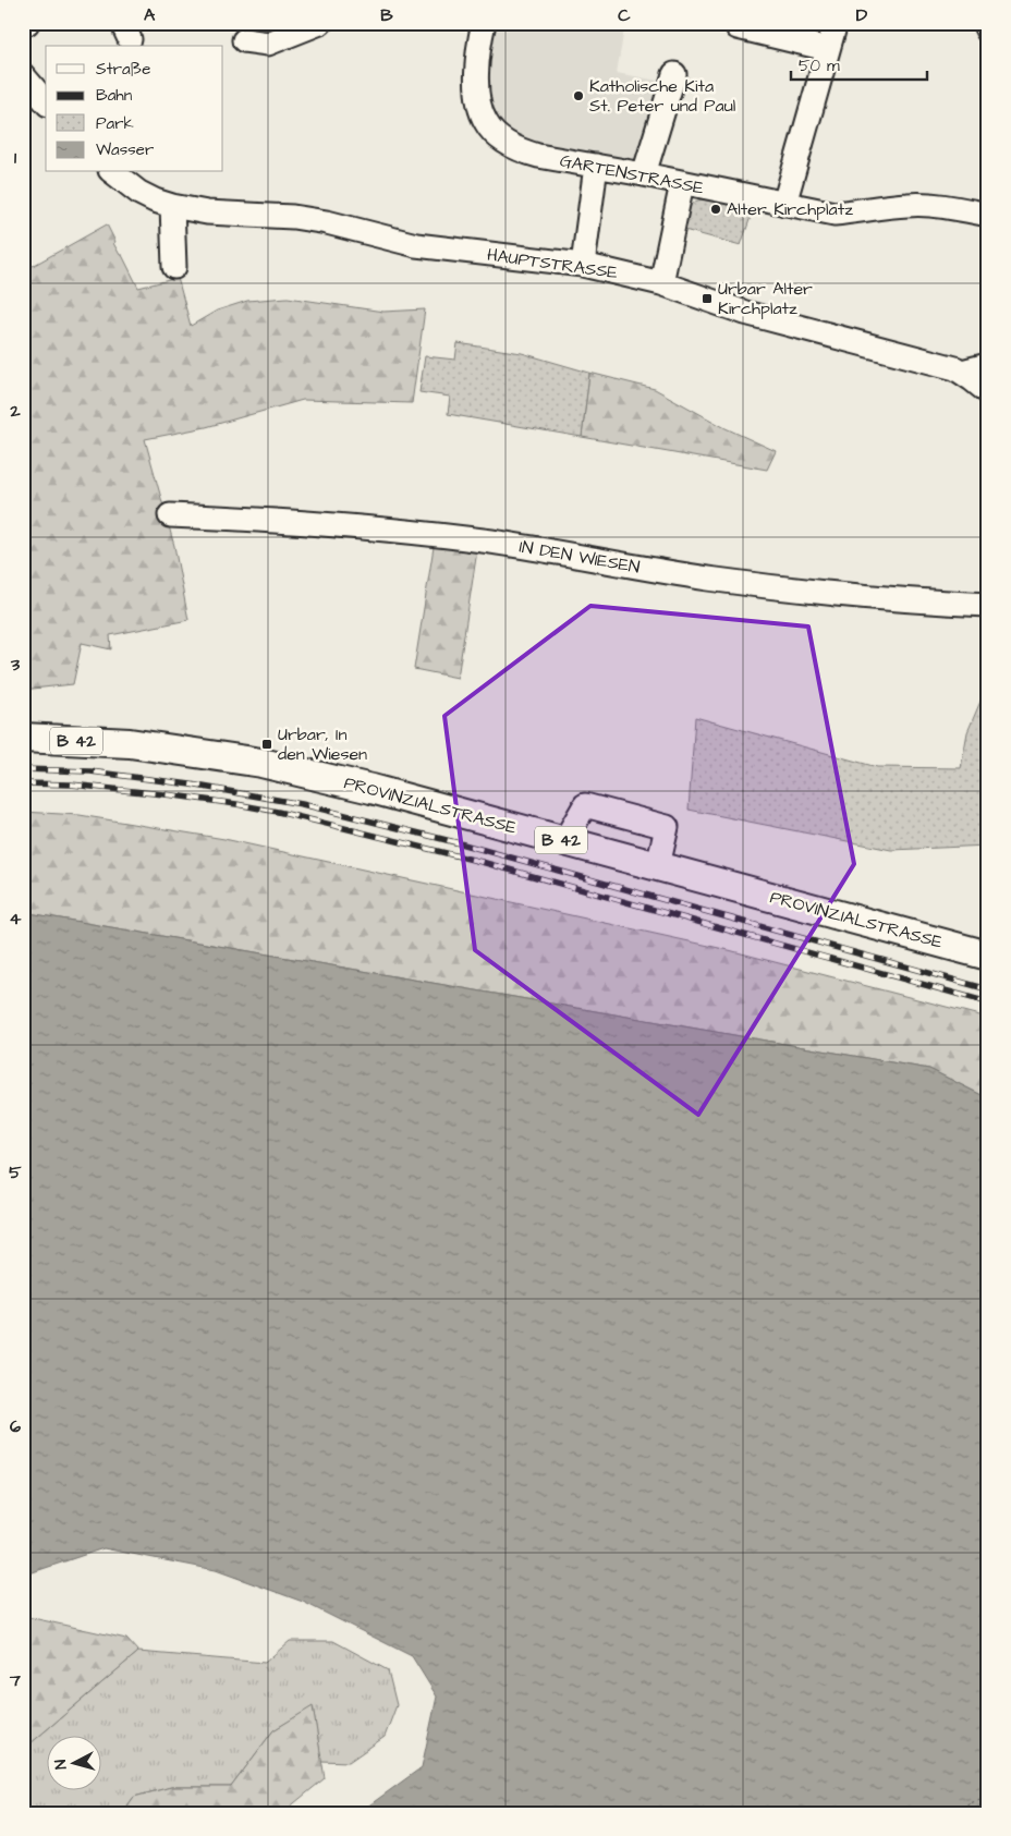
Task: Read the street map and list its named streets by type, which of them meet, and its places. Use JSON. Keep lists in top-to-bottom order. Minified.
{"streets":{"main road":["B 42","PROVINZIALSTRASSE"],"street":["GARTENSTRASSE","HAUPTSTRASSE","IN DEN WIESEN"]},"places":{"other":["Katholische Kita St. Peter und Paul","Alter Kirchplatz"],"transit":["Urbar Alter Kirchplatz","Urbar, In den Wiesen"]},"legend":["Straße","Bahn","Park","Wasser"],"scale_bar":"50 m","north":"left","grid":{"columns":["A","B","C","D"],"rows":["1","2","3","4","5","6","7"]}}
